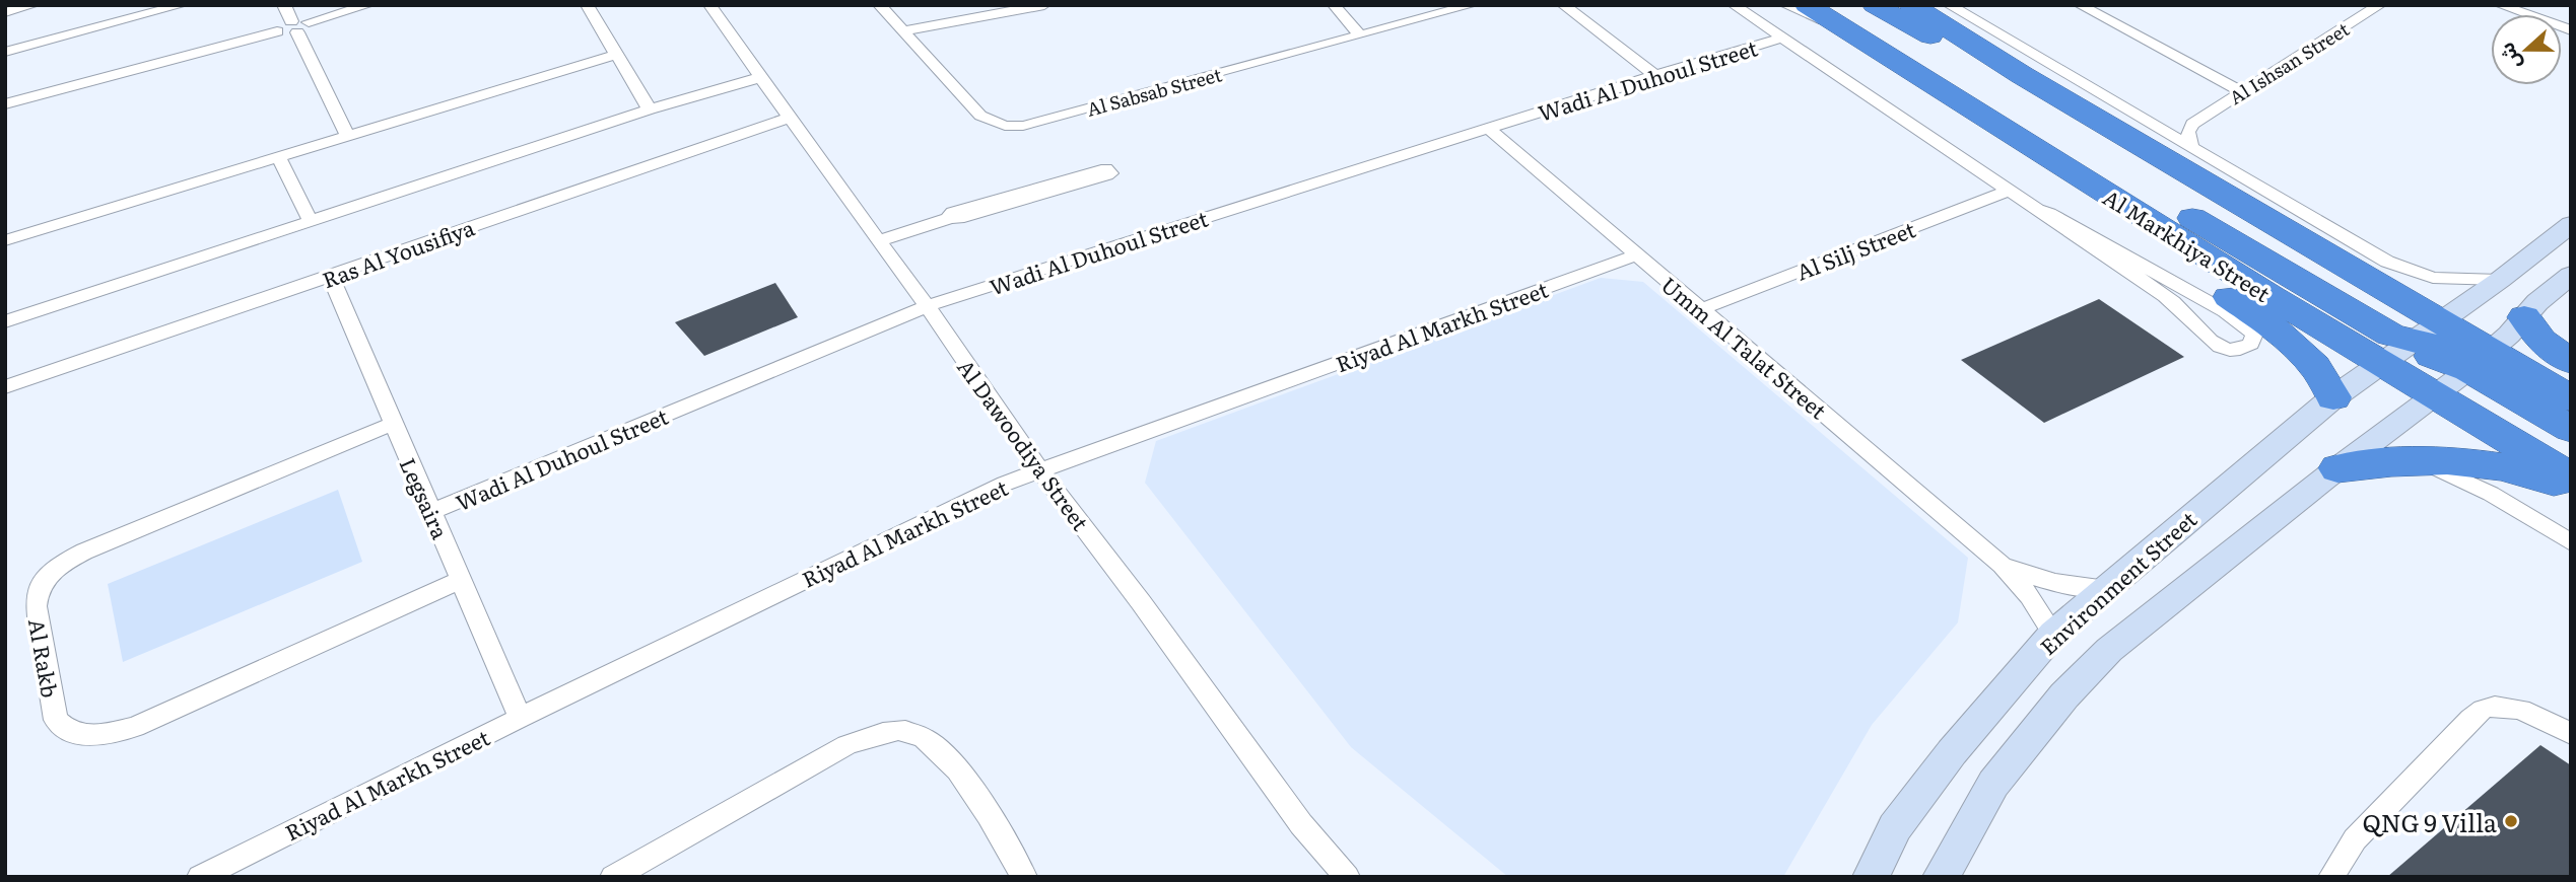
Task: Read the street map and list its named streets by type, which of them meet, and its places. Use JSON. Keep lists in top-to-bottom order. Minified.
{"streets":{"highway":["Al Markhiya Street"],"street":["Al Ishsan Street","Wadi Al Duhoul Street","Al Sabsab Street","Al Silj Street","Ras Al Yousifiya","Riyad Al Markh Street","Umm Al Talat Street","Al Dawoodiya Street","Legsaira","Environment Street","Al Rakb"]},"crossings":[["Wadi Al Duhoul Street","Al Markhiya Street"],["Wadi Al Duhoul Street","Umm Al Talat Street"],["Wadi Al Duhoul Street","Al Dawoodiya Street"],["Wadi Al Duhoul Street","Legsaira"],["Al Markhiya Street","Al Silj Street"],["Al Markhiya Street","Environment Street"],["Al Silj Street","Umm Al Talat Street"],["Ras Al Yousifiya","Al Dawoodiya Street"],["Ras Al Yousifiya","Legsaira"],["Riyad Al Markh Street","Umm Al Talat Street"],["Riyad Al Markh Street","Al Dawoodiya Street"],["Riyad Al Markh Street","Legsaira"],["Umm Al Talat Street","Environment Street"],["Legsaira","Al Rakb"]],"places":["QNG 9 Villa"],"north":"left"}
